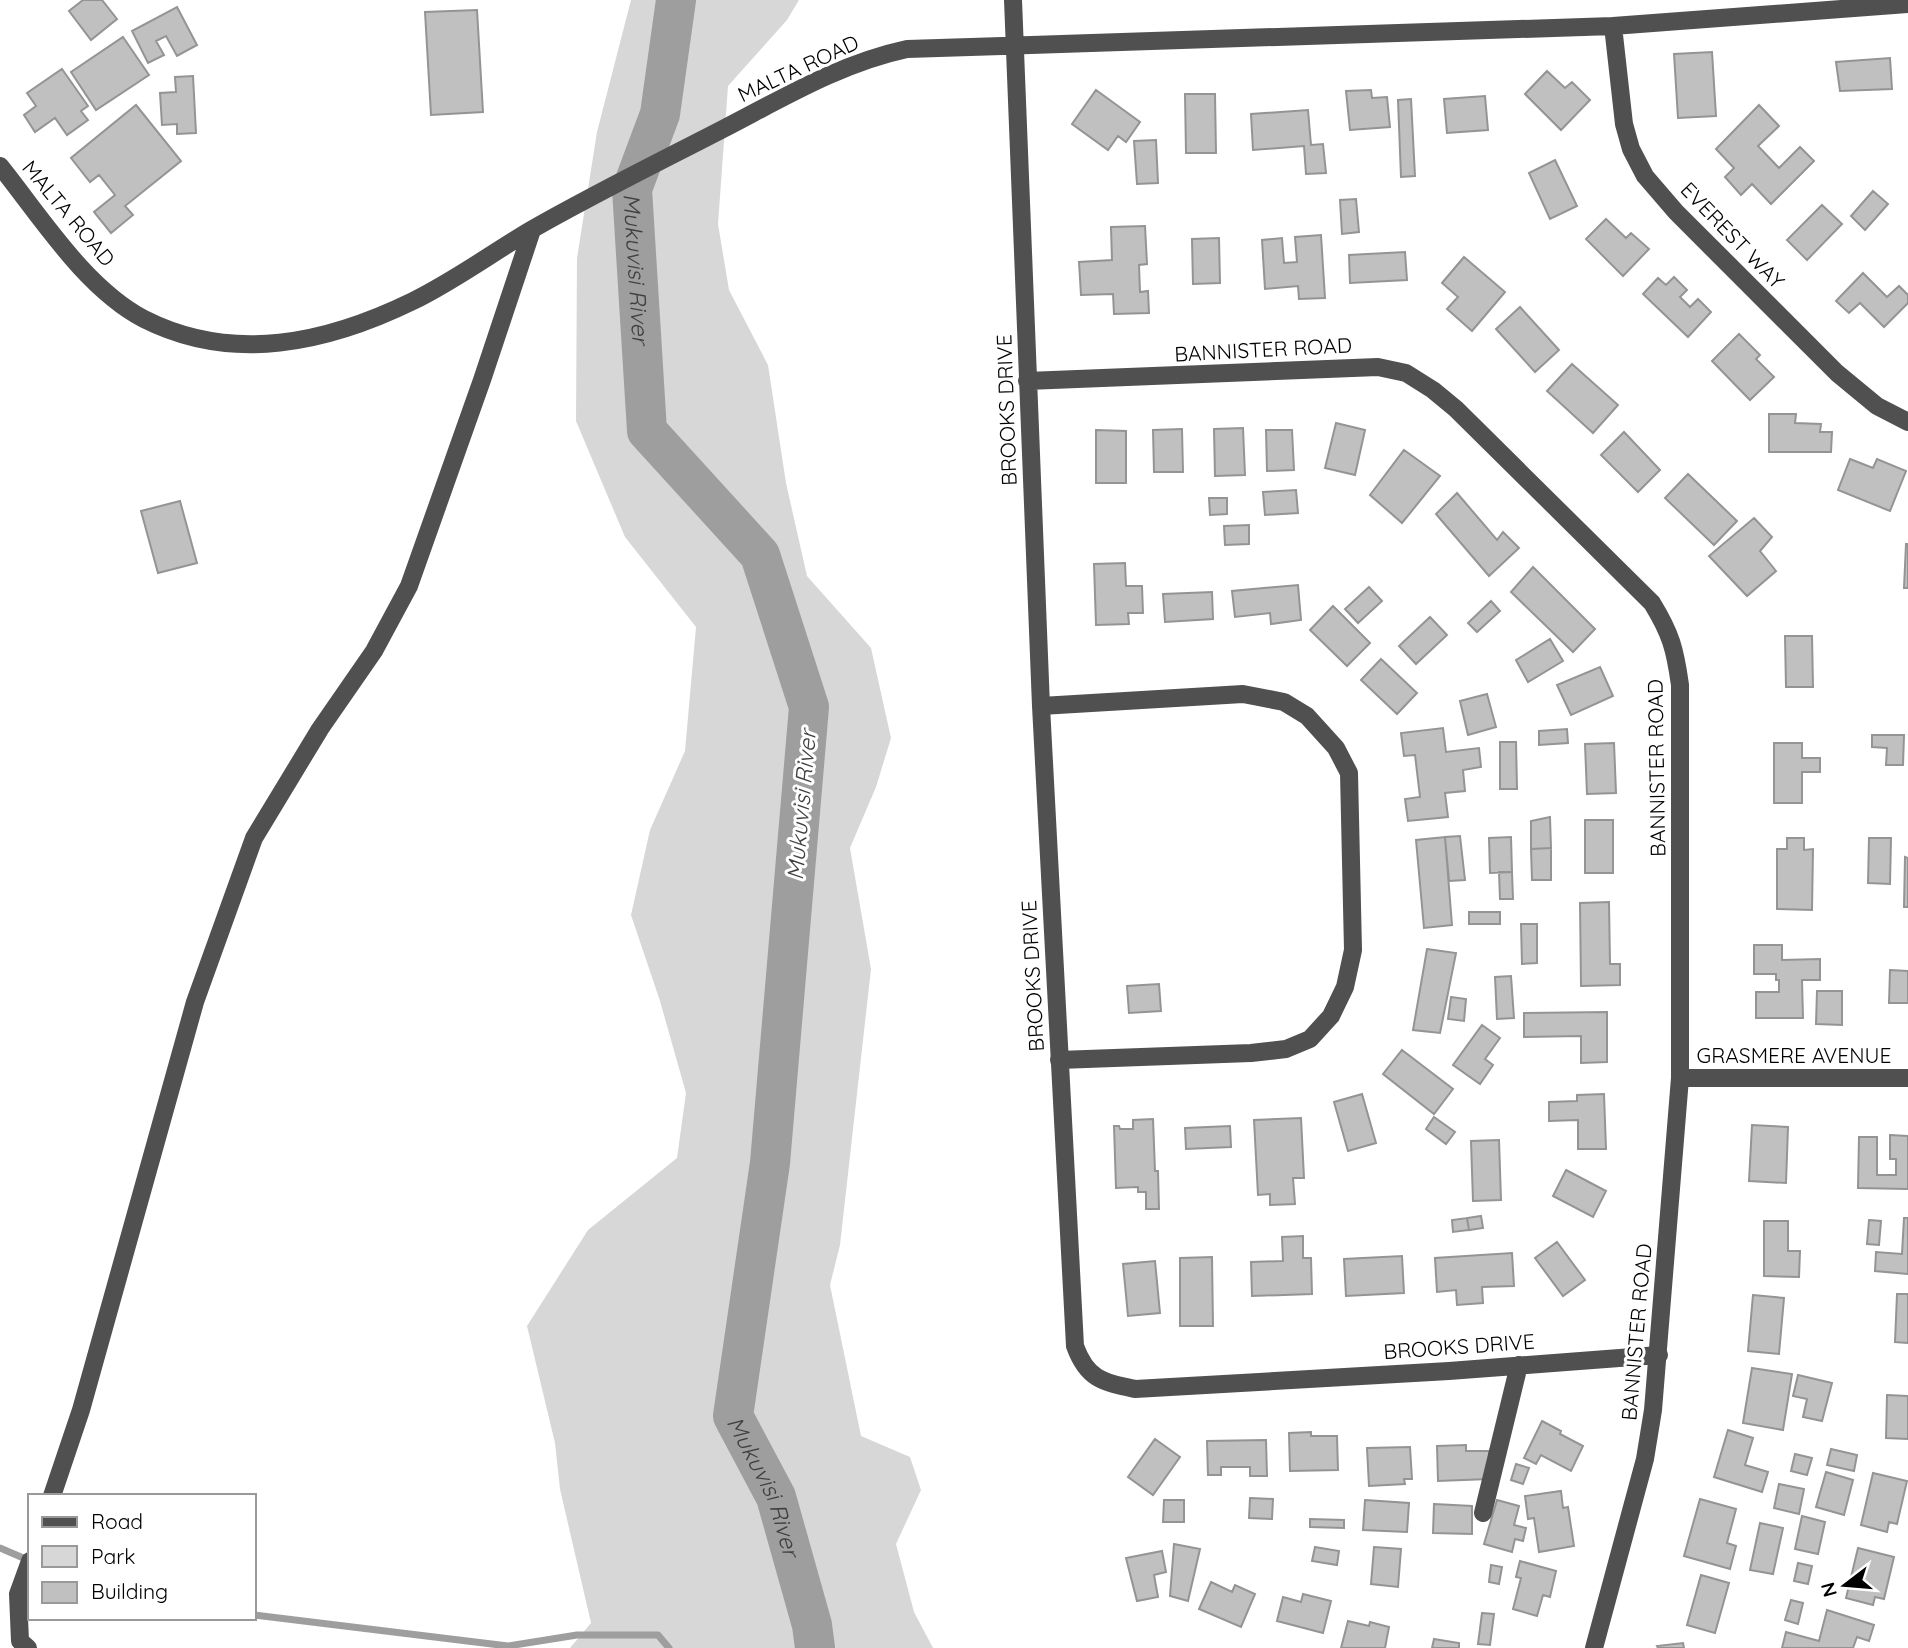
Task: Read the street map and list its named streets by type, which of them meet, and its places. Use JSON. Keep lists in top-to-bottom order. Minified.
{"streets":{"street":["MALTA ROAD","EVEREST WAY","BANNISTER ROAD","BROOKS DRIVE","GRASMERE AVENUE"]},"crossings":[["MALTA ROAD","EVEREST WAY"],["MALTA ROAD","BROOKS DRIVE"],["BANNISTER ROAD","BROOKS DRIVE"],["BANNISTER ROAD","GRASMERE AVENUE"]],"water":["Mukuvisi River"],"legend":["Road","Park","Building"],"north":"left"}
